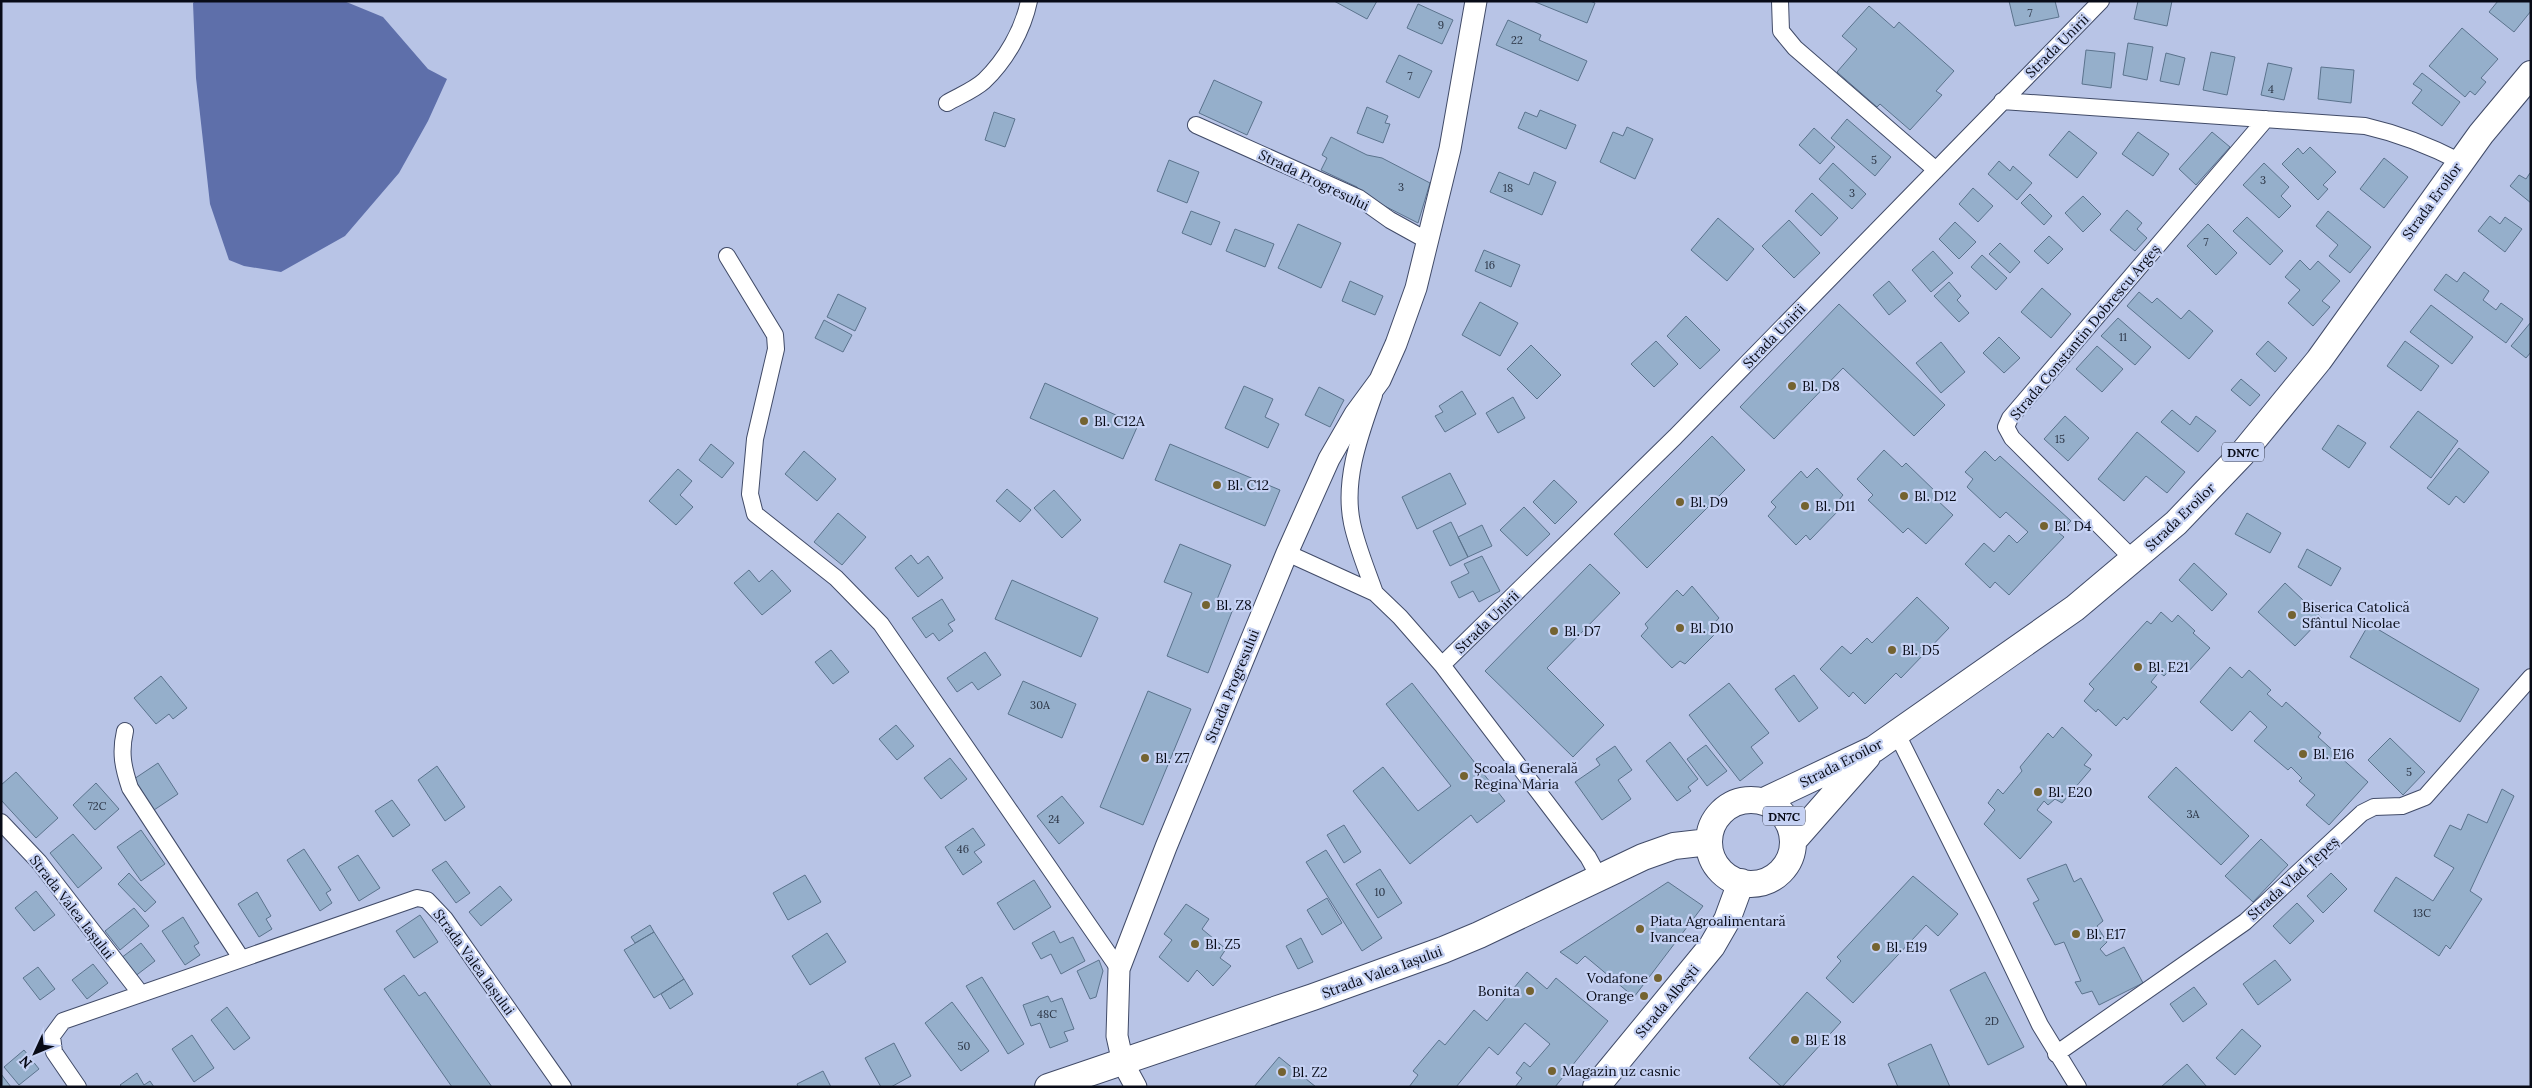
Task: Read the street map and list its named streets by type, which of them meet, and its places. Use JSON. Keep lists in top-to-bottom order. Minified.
{"streets":{"main road":["Strada Eroilor","DN7C","Strada Valea Iașului","Strada Albești"],"street":["Strada Unirii","Strada Progresului","Strada Constantin Dobrescu Argeș","Strada Vlad Țepeș"]},"crossings":[["Strada Progresului","Strada Valea Iașului"],["Strada Eroilor","Strada Constantin Dobrescu Argeș"],["Strada Eroilor","DN7C"],["Strada Eroilor","Strada Valea Iașului"],["Strada Eroilor","Strada Albești"],["DN7C","Strada Valea Iașului"],["DN7C","Strada Albești"],["Strada Valea Iașului","Strada Albești"]],"places":["Bl. D8","Bl. C12A","Bl. C12","Bl. D12","Bl. D9","Bl. D11","Bl. D4","Bl. Z8","Biserica Catolică Sfântul Nicolae","Bl. D10","Bl. D7","Bl. D5","Bl. E21","Bl. E16","Bl. Z7","Școala Generală Regina Maria","Bl. E20","Piata Agroalimentară Ivancea","Bl. E17","Bl. Z5","Bl. E19","Vodafone","Bonita","Orange","Bl E 18","Magazin uz casnic","Bl. Z2"],"house_numbers":["7","9","22","7","4","5","3","3","18","3","7","16","11","15","30A","5","72C","3A","24","46","10","13C","48C","2D","50"],"north":"bottom left"}
